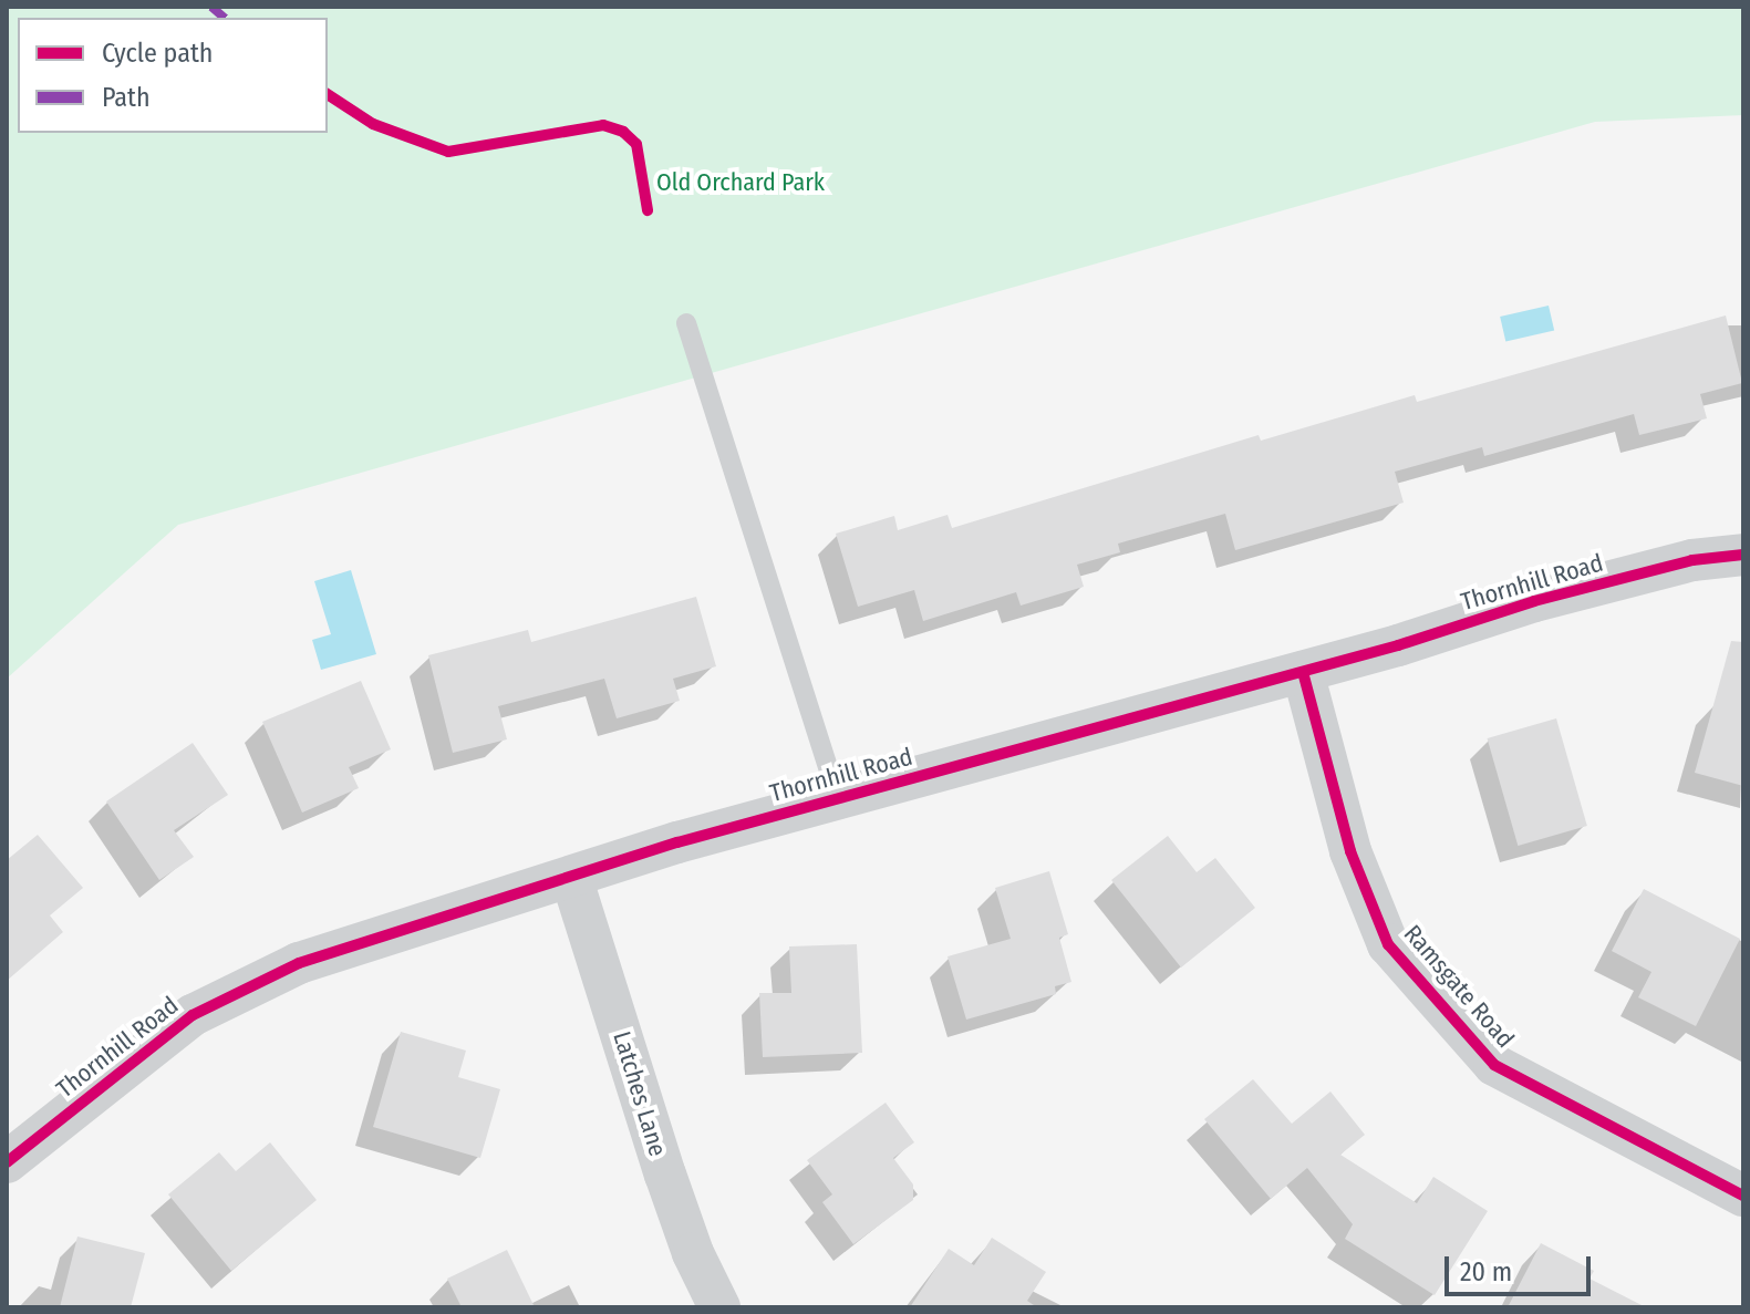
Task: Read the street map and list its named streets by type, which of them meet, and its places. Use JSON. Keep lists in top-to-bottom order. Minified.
{"streets":{"street":["Thornhill Road","Ramsgate Road","Latches Lane"]},"crossings":[["Thornhill Road","Ramsgate Road"],["Thornhill Road","Latches Lane"]],"parks":["Old Orchard Park"],"legend":["Cycle path","Path"],"scale_bar":"20 m"}
